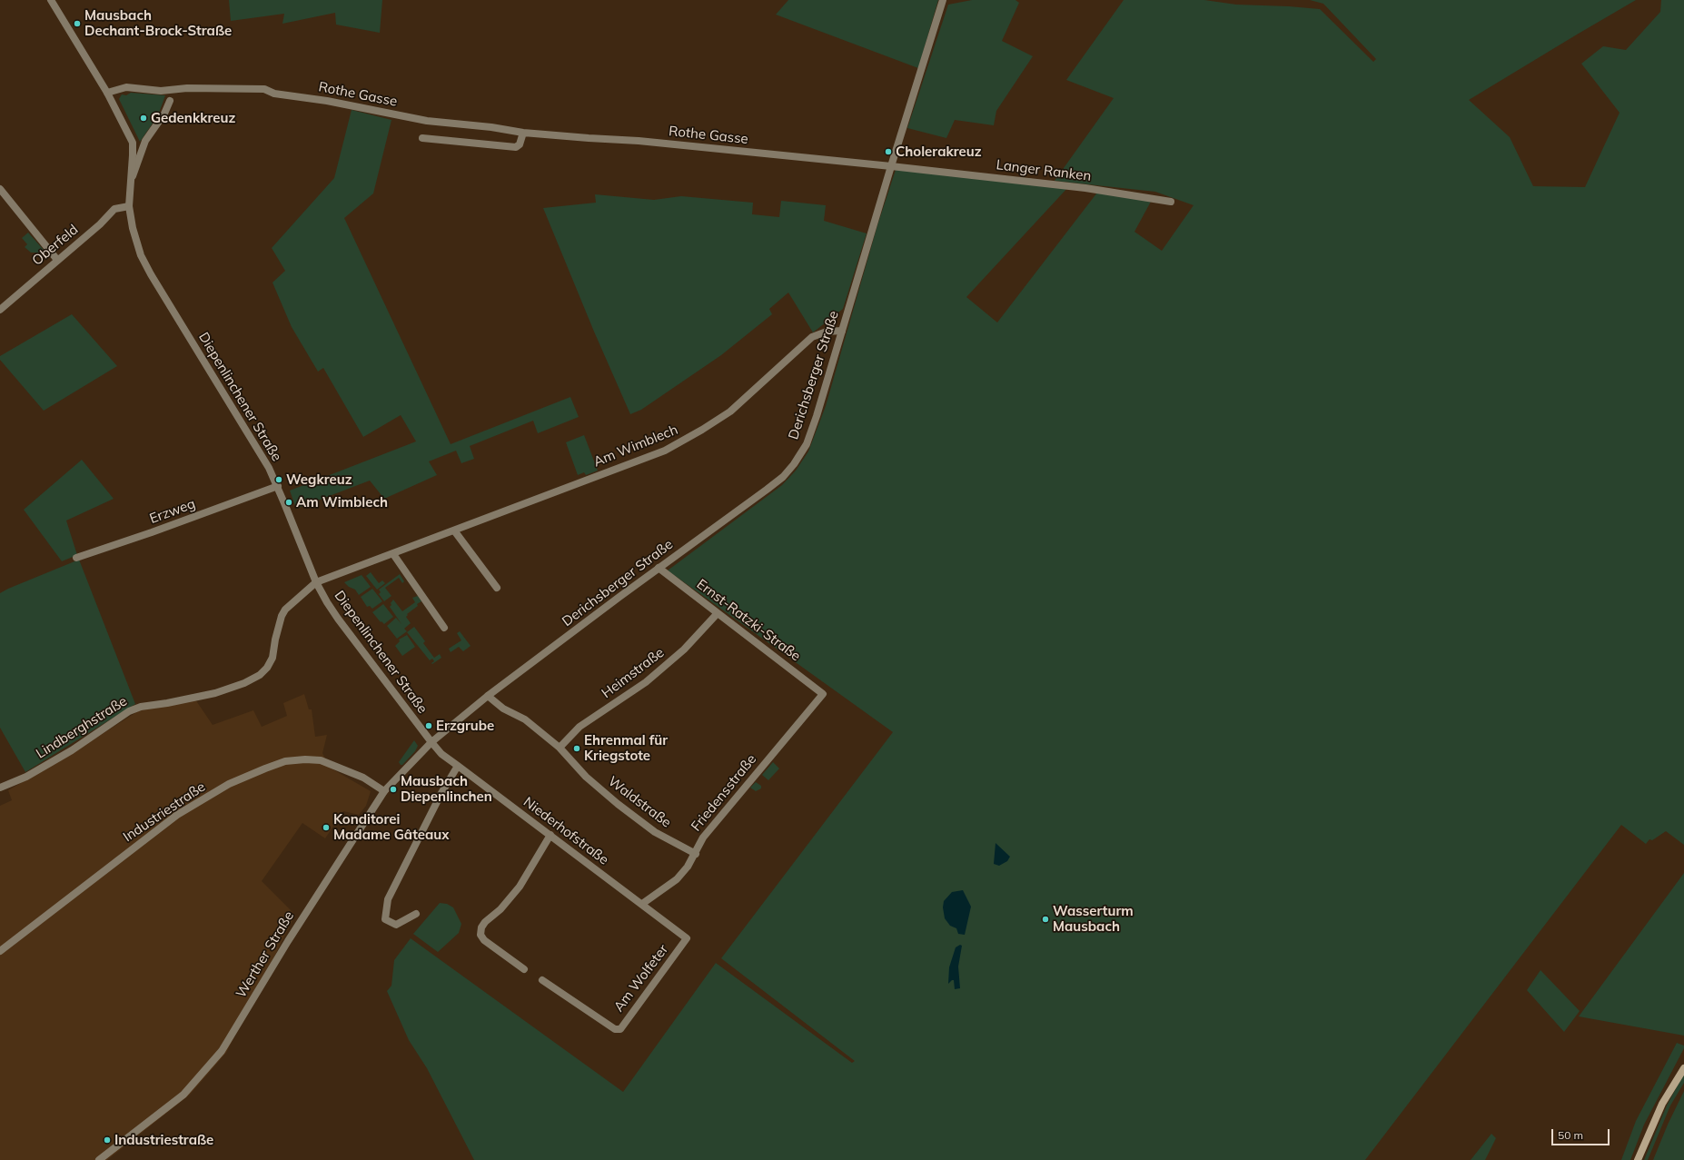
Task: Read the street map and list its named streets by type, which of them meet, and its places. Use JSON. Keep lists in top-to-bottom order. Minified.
{"streets":{"street":["Rothe Gasse","Langer Ranken","Oberfeld","Derichsberger Straße","Diepenlinchener Straße","Am Wimblech","Erzweg","Ernst-Ratzki-Straße","Heimstraße","Lindberghstraße","Friedensstraße","Waldstraße","Industriestraße","Niederhofstraße","Werther Straße","Am Wolfeter"]},"crossings":[["Rothe Gasse","Langer Ranken"],["Rothe Gasse","Derichsberger Straße"],["Langer Ranken","Derichsberger Straße"],["Oberfeld","Diepenlinchener Straße"],["Derichsberger Straße","Diepenlinchener Straße"],["Derichsberger Straße","Am Wimblech"],["Derichsberger Straße","Ernst-Ratzki-Straße"],["Derichsberger Straße","Waldstraße"],["Derichsberger Straße","Niederhofstraße"],["Derichsberger Straße","Werther Straße"],["Diepenlinchener Straße","Am Wimblech"],["Diepenlinchener Straße","Erzweg"],["Diepenlinchener Straße","Lindberghstraße"],["Diepenlinchener Straße","Niederhofstraße"],["Diepenlinchener Straße","Werther Straße"],["Am Wimblech","Lindberghstraße"],["Ernst-Ratzki-Straße","Heimstraße"],["Ernst-Ratzki-Straße","Friedensstraße"],["Heimstraße","Waldstraße"],["Friedensstraße","Waldstraße"],["Friedensstraße","Niederhofstraße"],["Industriestraße","Werther Straße"],["Niederhofstraße","Werther Straße"],["Niederhofstraße","Am Wolfeter"]],"places":["Mausbach Dechant-Brock-Straße","Gedenkkreuz","Cholerakreuz","Wegkreuz","Am Wimblech","Erzgrube","Ehrenmal für Kriegstote","Mausbach Diepenlinchen","Konditorei Madame Gâteaux","Wasserturm Mausbach","Industriestraße"],"scale_bar":"50 m"}
